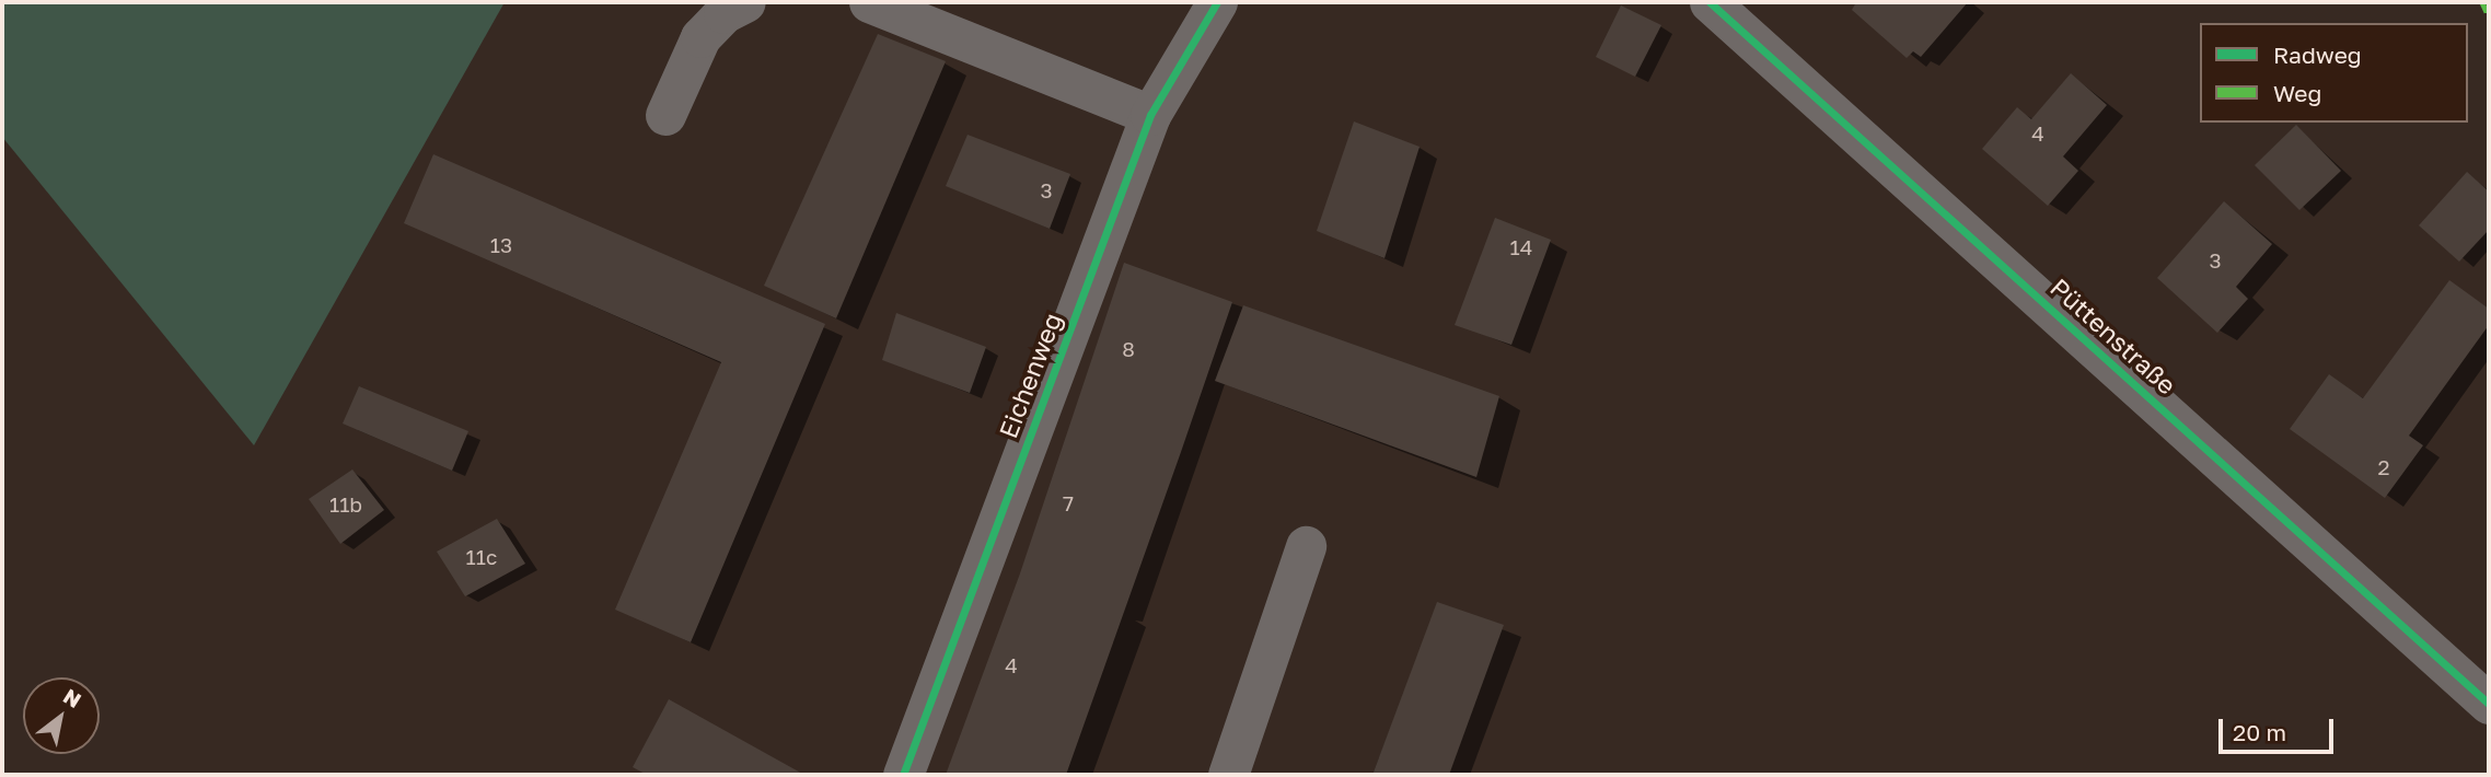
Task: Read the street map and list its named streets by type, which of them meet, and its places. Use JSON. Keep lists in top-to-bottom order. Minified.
{"streets":{"street":["Püttenstraße","Eichenweg"]},"house_numbers":["4","3","13","14","3","8","2","7","11b","11c","4"],"legend":["Radweg","Weg"],"scale_bar":"20 m","north":"top right"}
